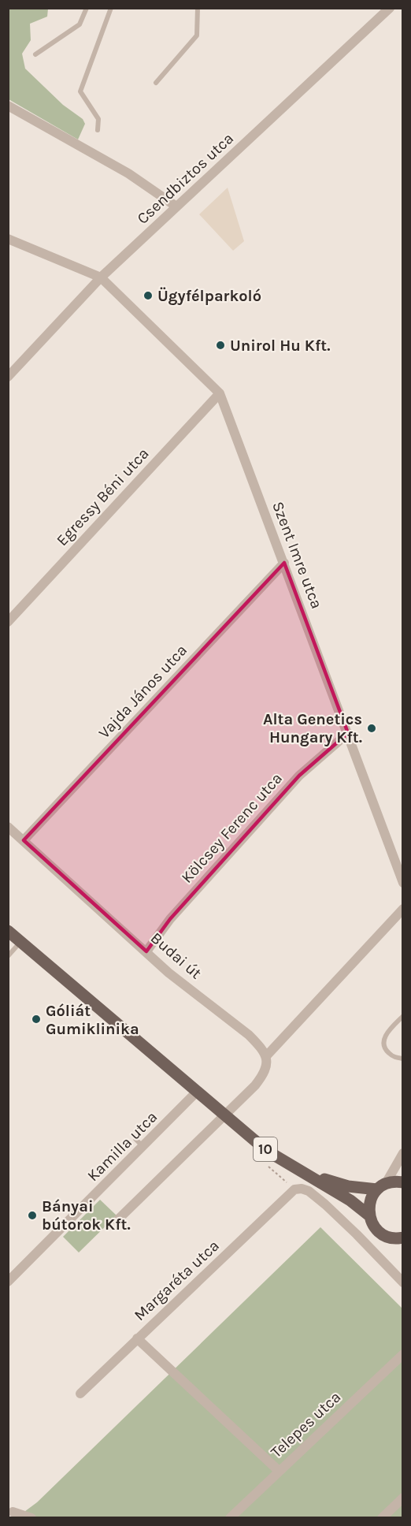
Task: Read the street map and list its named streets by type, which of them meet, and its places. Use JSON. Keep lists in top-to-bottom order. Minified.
{"streets":{"main road":["10"],"street":["Csendbiztos utca","Egressy Béni utca","Szent Imre utca","Vajda János utca","Kölcsey Ferenc utca","Budai út","Kamilla utca","Margaréta utca","Telepes utca"]},"crossings":[["Csendbiztos utca","Szent Imre utca"],["Egressy Béni utca","Szent Imre utca"],["Szent Imre utca","Vajda János utca"],["Szent Imre utca","Kölcsey Ferenc utca"],["Vajda János utca","Budai út"],["Kölcsey Ferenc utca","Budai út"],["Kamilla utca","10"]],"places":["Ügyfélparkoló","Unirol Hu Kft.","Alta Genetics Hungary Kft.","Góliát Gumiklinika","Bányai bútorok Kft."]}
